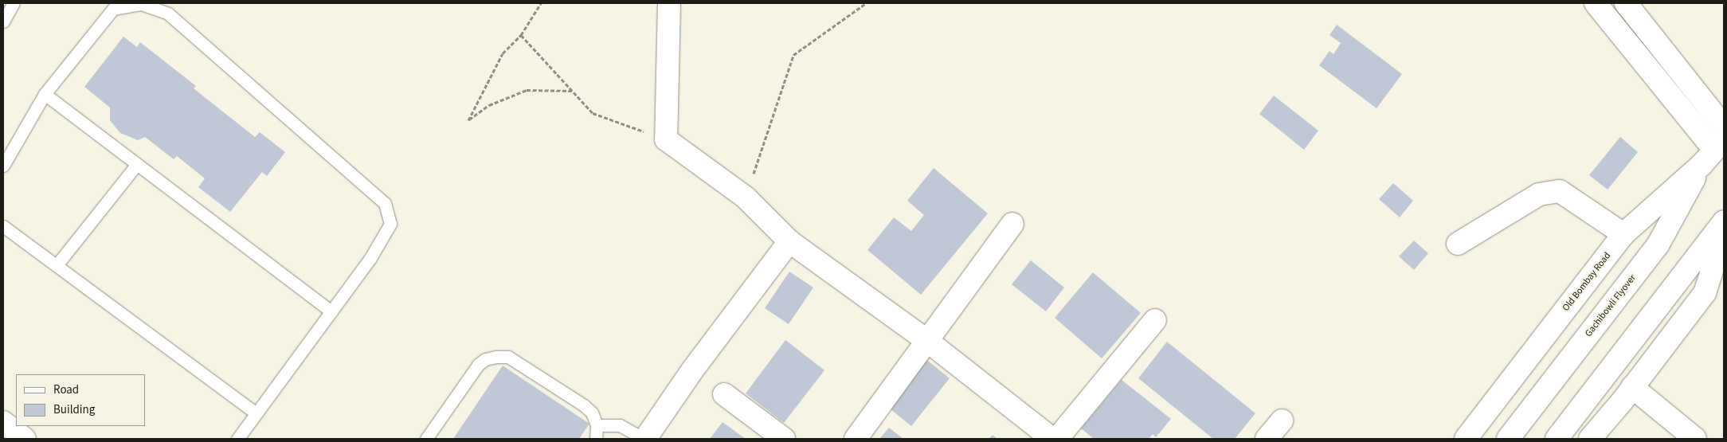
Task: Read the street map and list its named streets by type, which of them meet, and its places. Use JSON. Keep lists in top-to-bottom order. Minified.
{"streets":{"street":["Old Bombay Road","Gachibowli Flyover"]},"crossings":[["Old Bombay Road","Gachibowli Flyover"]],"legend":["Road","Building"]}
